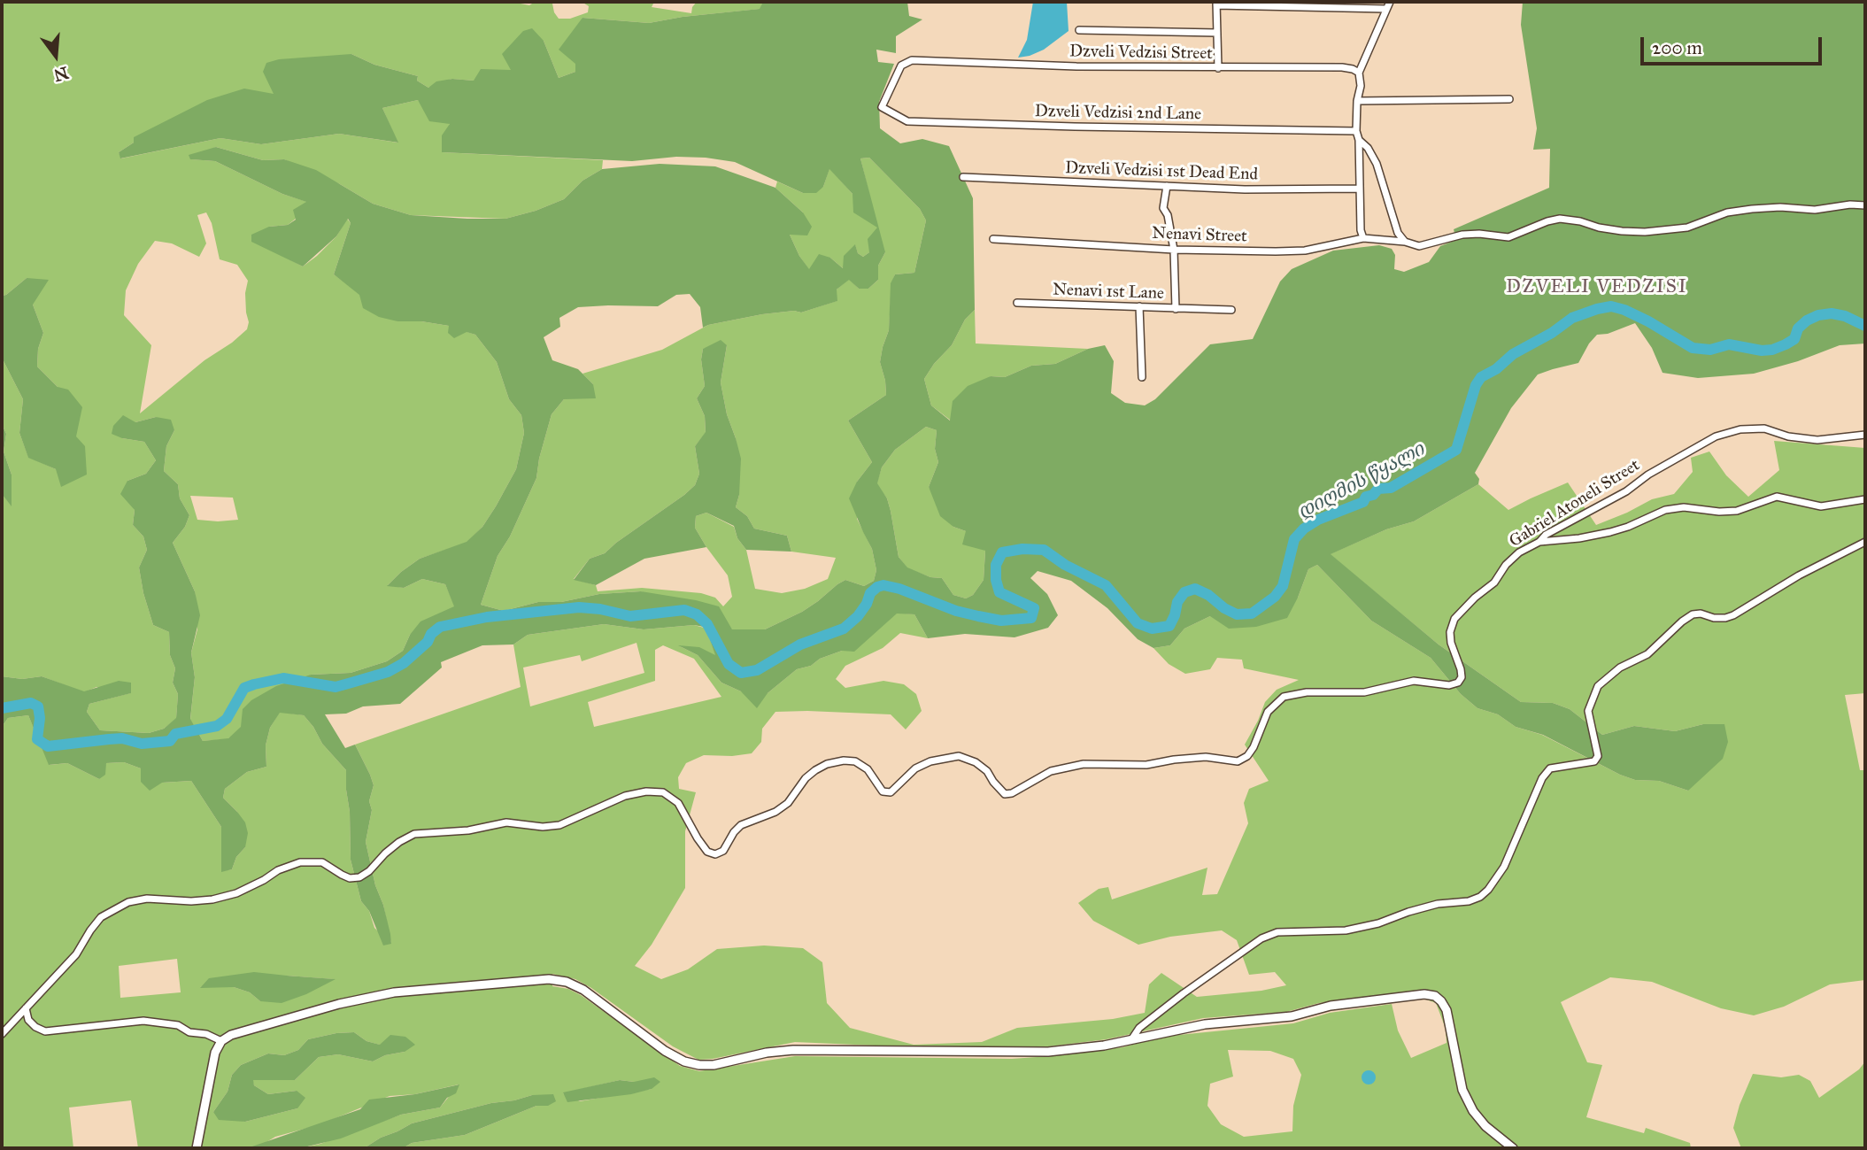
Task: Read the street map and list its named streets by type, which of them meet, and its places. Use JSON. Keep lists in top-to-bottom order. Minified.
{"streets":{"street":["Dzveli Vedzisi Street","Dzveli Vedzisi 2nd Lane","Dzveli Vedzisi 1st Dead End","Nenavi Street","Nenavi 1st Lane","Gabriel Atoneli Street"]},"crossings":[["Dzveli Vedzisi Street","Dzveli Vedzisi 2nd Lane"],["Dzveli Vedzisi 1st Dead End","Nenavi 1st Lane"],["Nenavi Street","Nenavi 1st Lane"]],"districts":["DZVELI VEDZISI"],"water":["დიღმის წყალი"],"scale_bar":"200 m","north":"bottom"}
